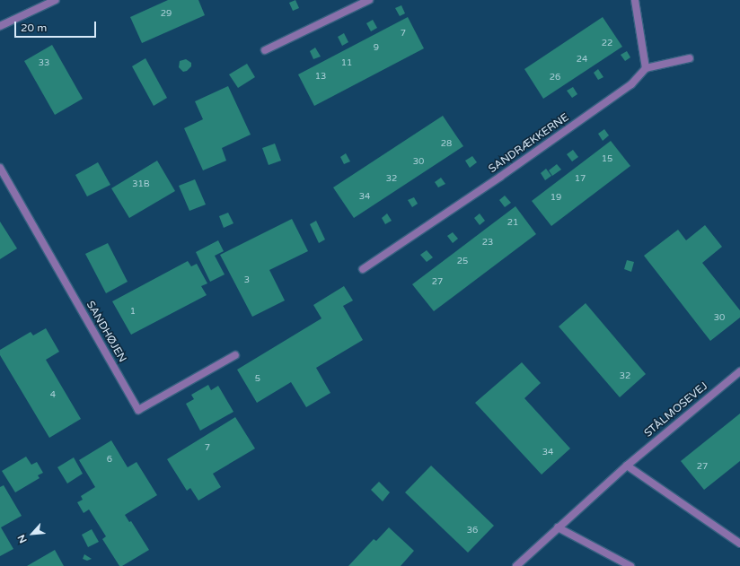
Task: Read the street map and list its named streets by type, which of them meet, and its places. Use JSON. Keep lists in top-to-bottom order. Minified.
{"streets":{"street":["SANDRÆKKERNE","SANDHØJEN","STÅLMOSEVEJ"]},"house_numbers":["29","7","22","9","24","33","11","13","26","28","15","30","32","17","31B","34","19","21","23","25","3","27","1","30","32","5","4","7","34","6","27","36"],"scale_bar":"20 m","north":"bottom left"}
